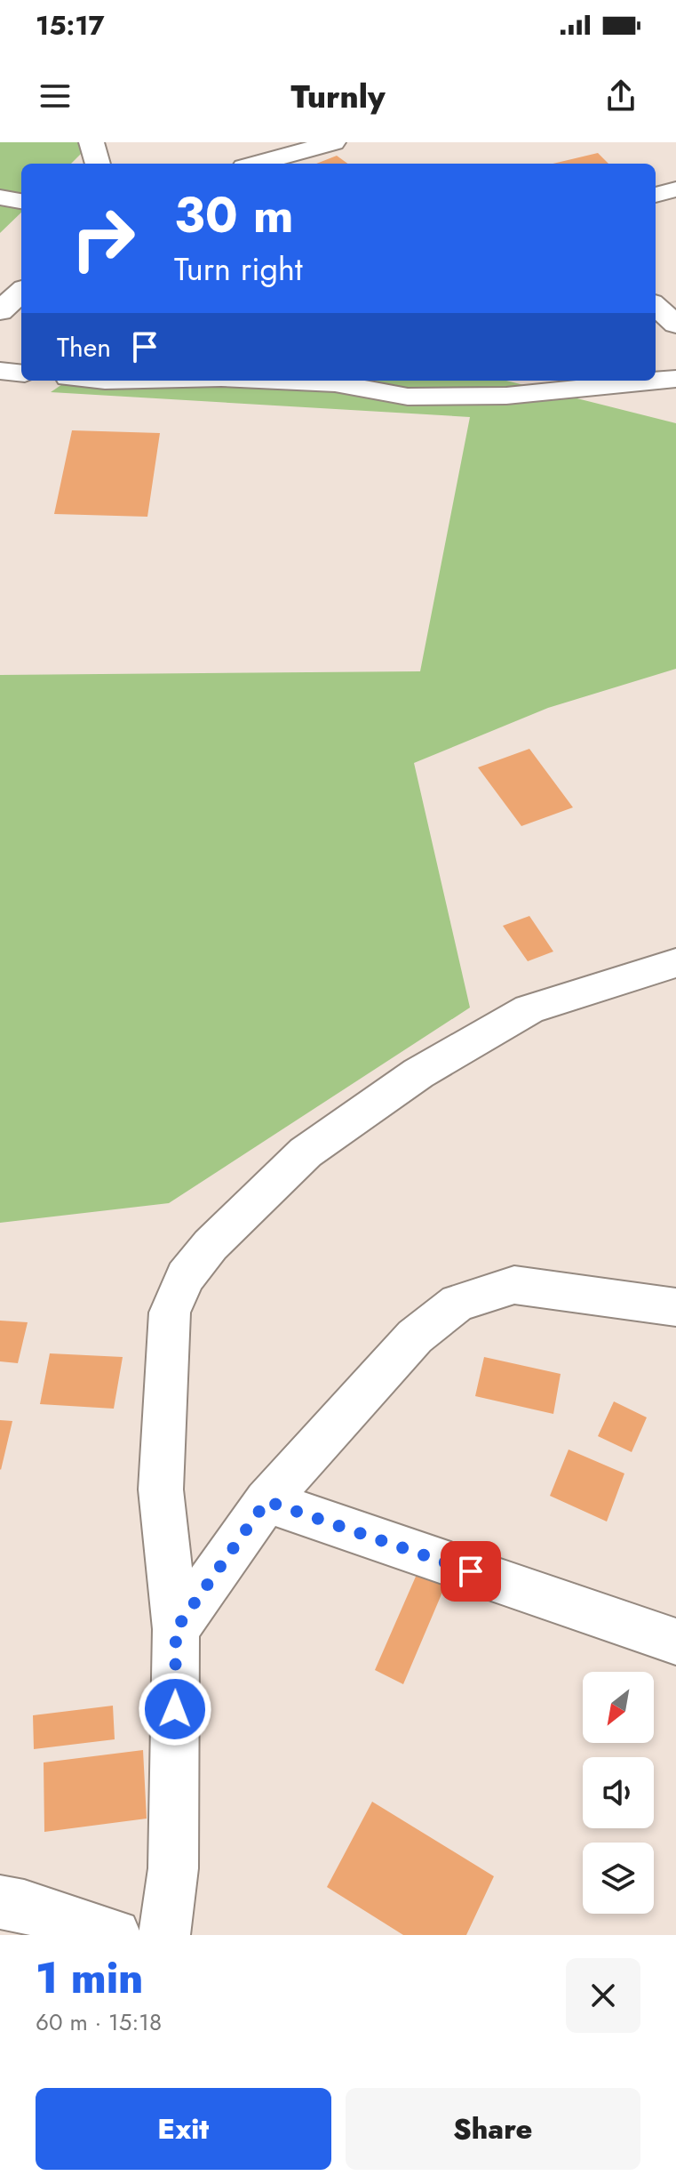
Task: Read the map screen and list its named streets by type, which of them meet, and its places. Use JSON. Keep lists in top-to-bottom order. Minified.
{"north":"bottom left","page":{"status":"15:17","header":"Turnly","turn":["30 m","Turn right"],"then":"Then","heading":["1 min","60 m · 15:18"],"buttons":["Exit","Share"]}}
